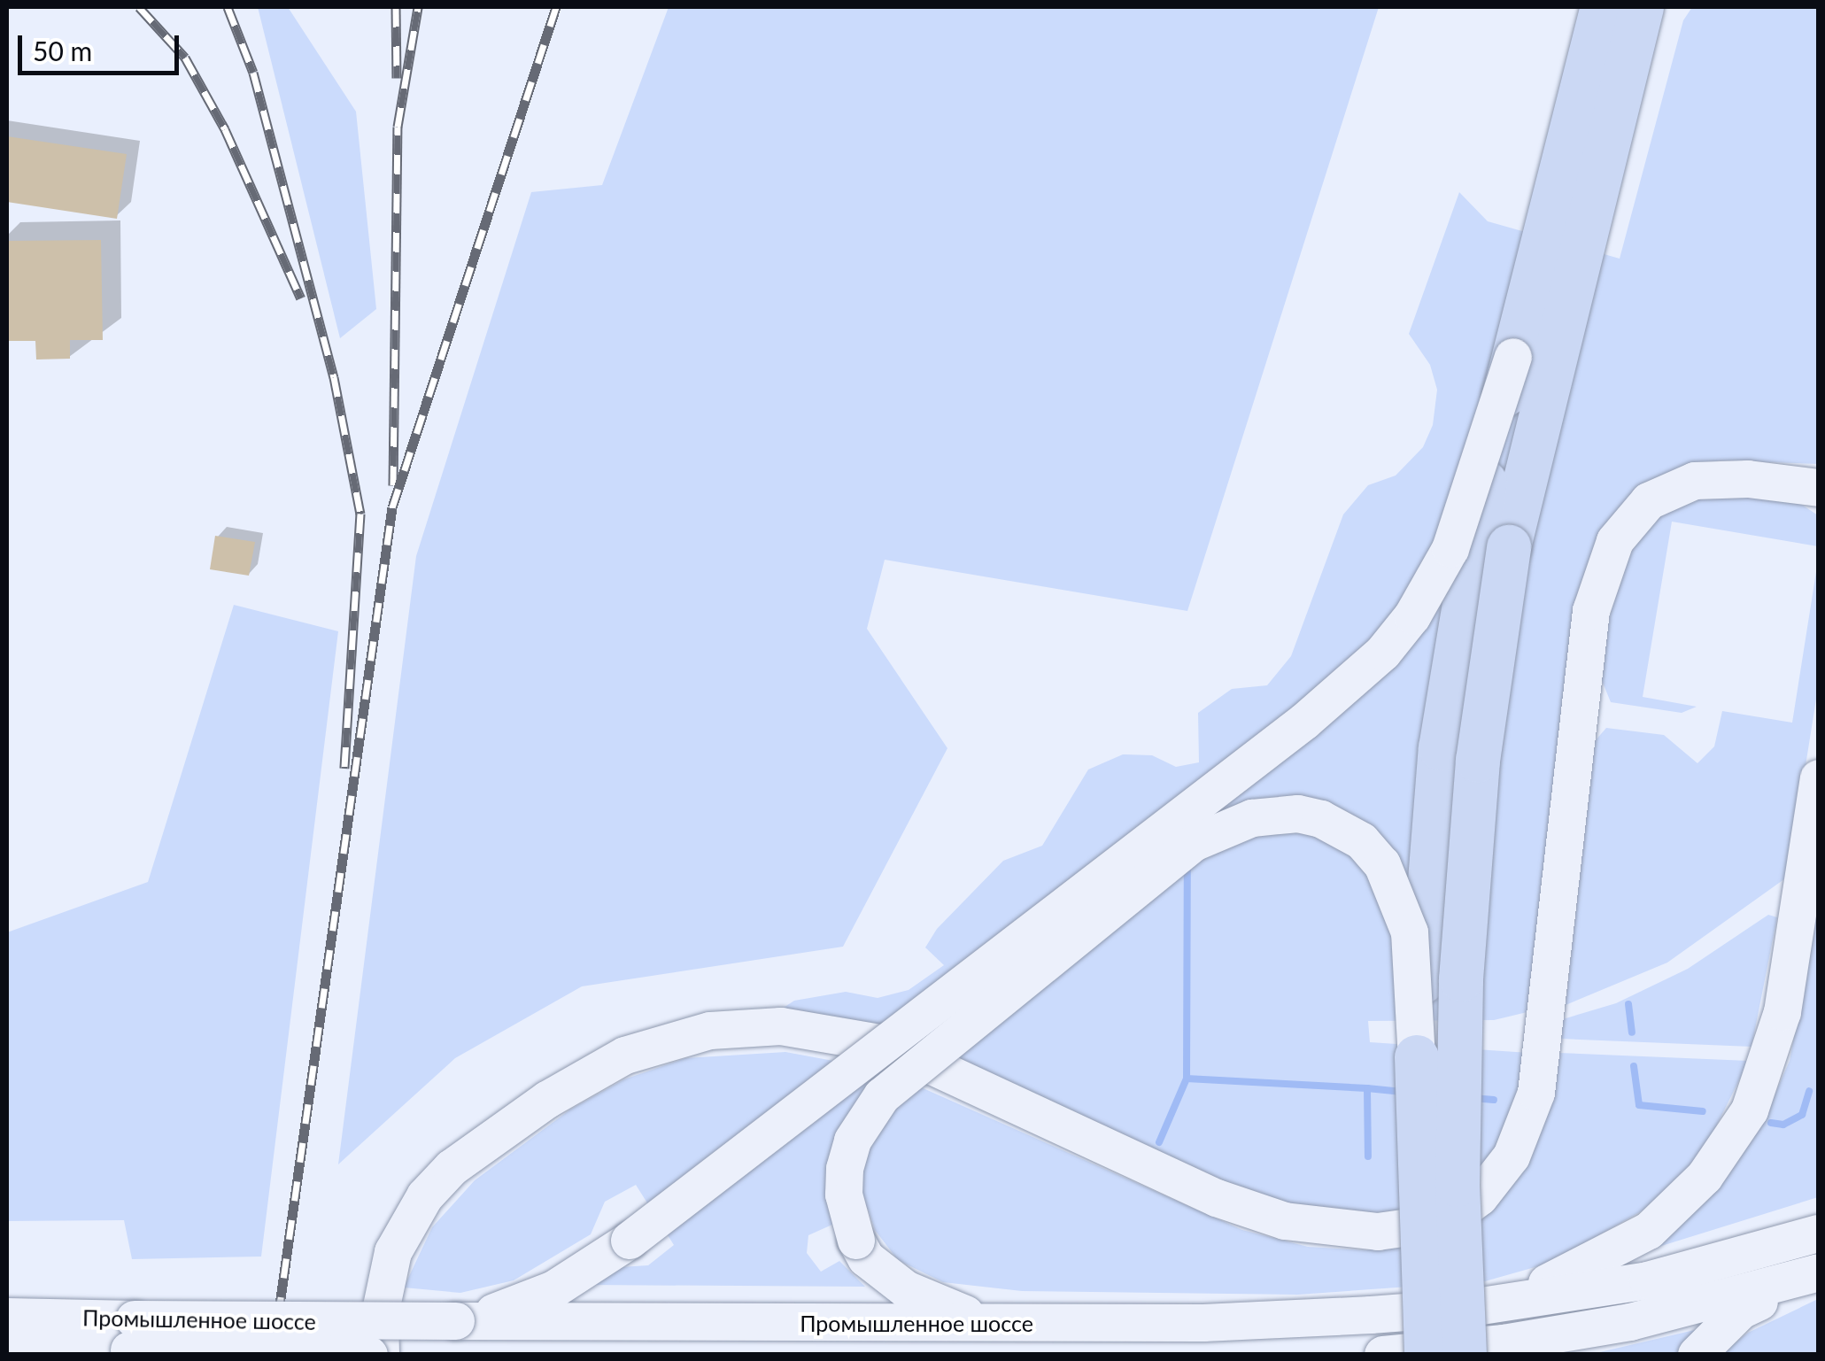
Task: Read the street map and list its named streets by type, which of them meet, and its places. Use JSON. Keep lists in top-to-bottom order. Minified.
{"streets":{"main road":["Промышленное шоссе"]},"scale_bar":"50 m"}
